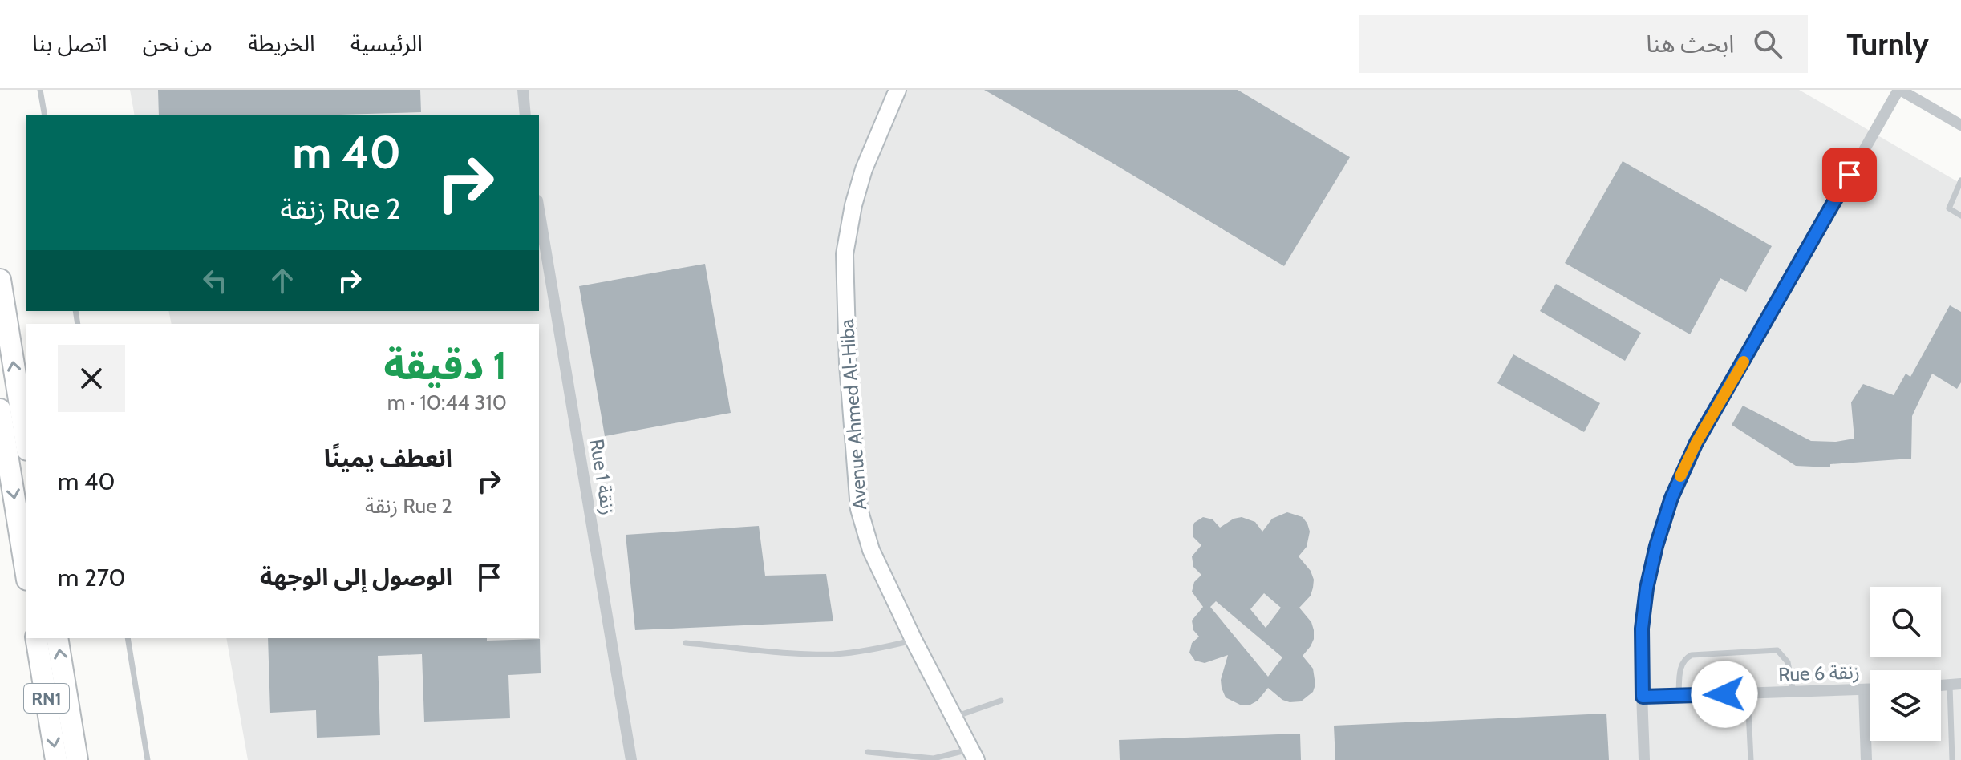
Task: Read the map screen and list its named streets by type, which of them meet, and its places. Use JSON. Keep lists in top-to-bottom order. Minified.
{"streets":{"highway":["RN1"],"street":["Avenue Ahmed Al-Hiba","Rue 1 زنقة","Rue 6 زنقة"]},"page":{"header":"Turnly","search":"ابحث هنا","nav":["الرئيسية","الخريطة","من نحن","اتصل بنا"],"turn":["40 m","Rue 2 زنقة"],"heading":["1 دقيقة","310 m · 10:44"],"list":[{"name":"انعطف يمينًا","note":"Rue 2 زنقة","value":"40 m"},{"name":"الوصول إلى الوجهة","value":"270 m"}]}}
